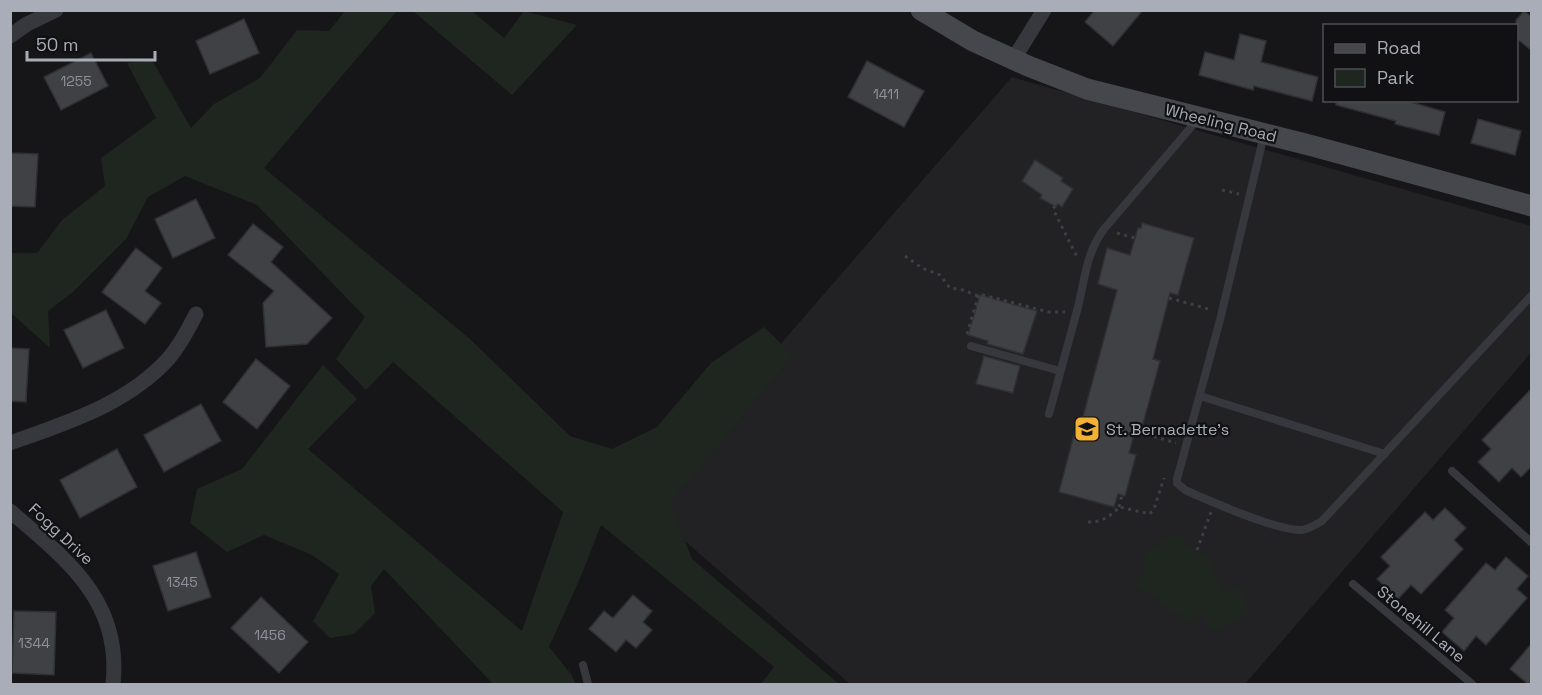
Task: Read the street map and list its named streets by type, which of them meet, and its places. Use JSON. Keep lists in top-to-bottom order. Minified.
{"streets":{"street":["Wheeling Road","Fogg Drive"],"lane":["Stonehill Lane"]},"places":{"school or university":["St. Bernadette's"]},"house_numbers":["1255","1411","1345","1456","1344"],"legend":["Road","Park"],"scale_bar":"50 m"}
